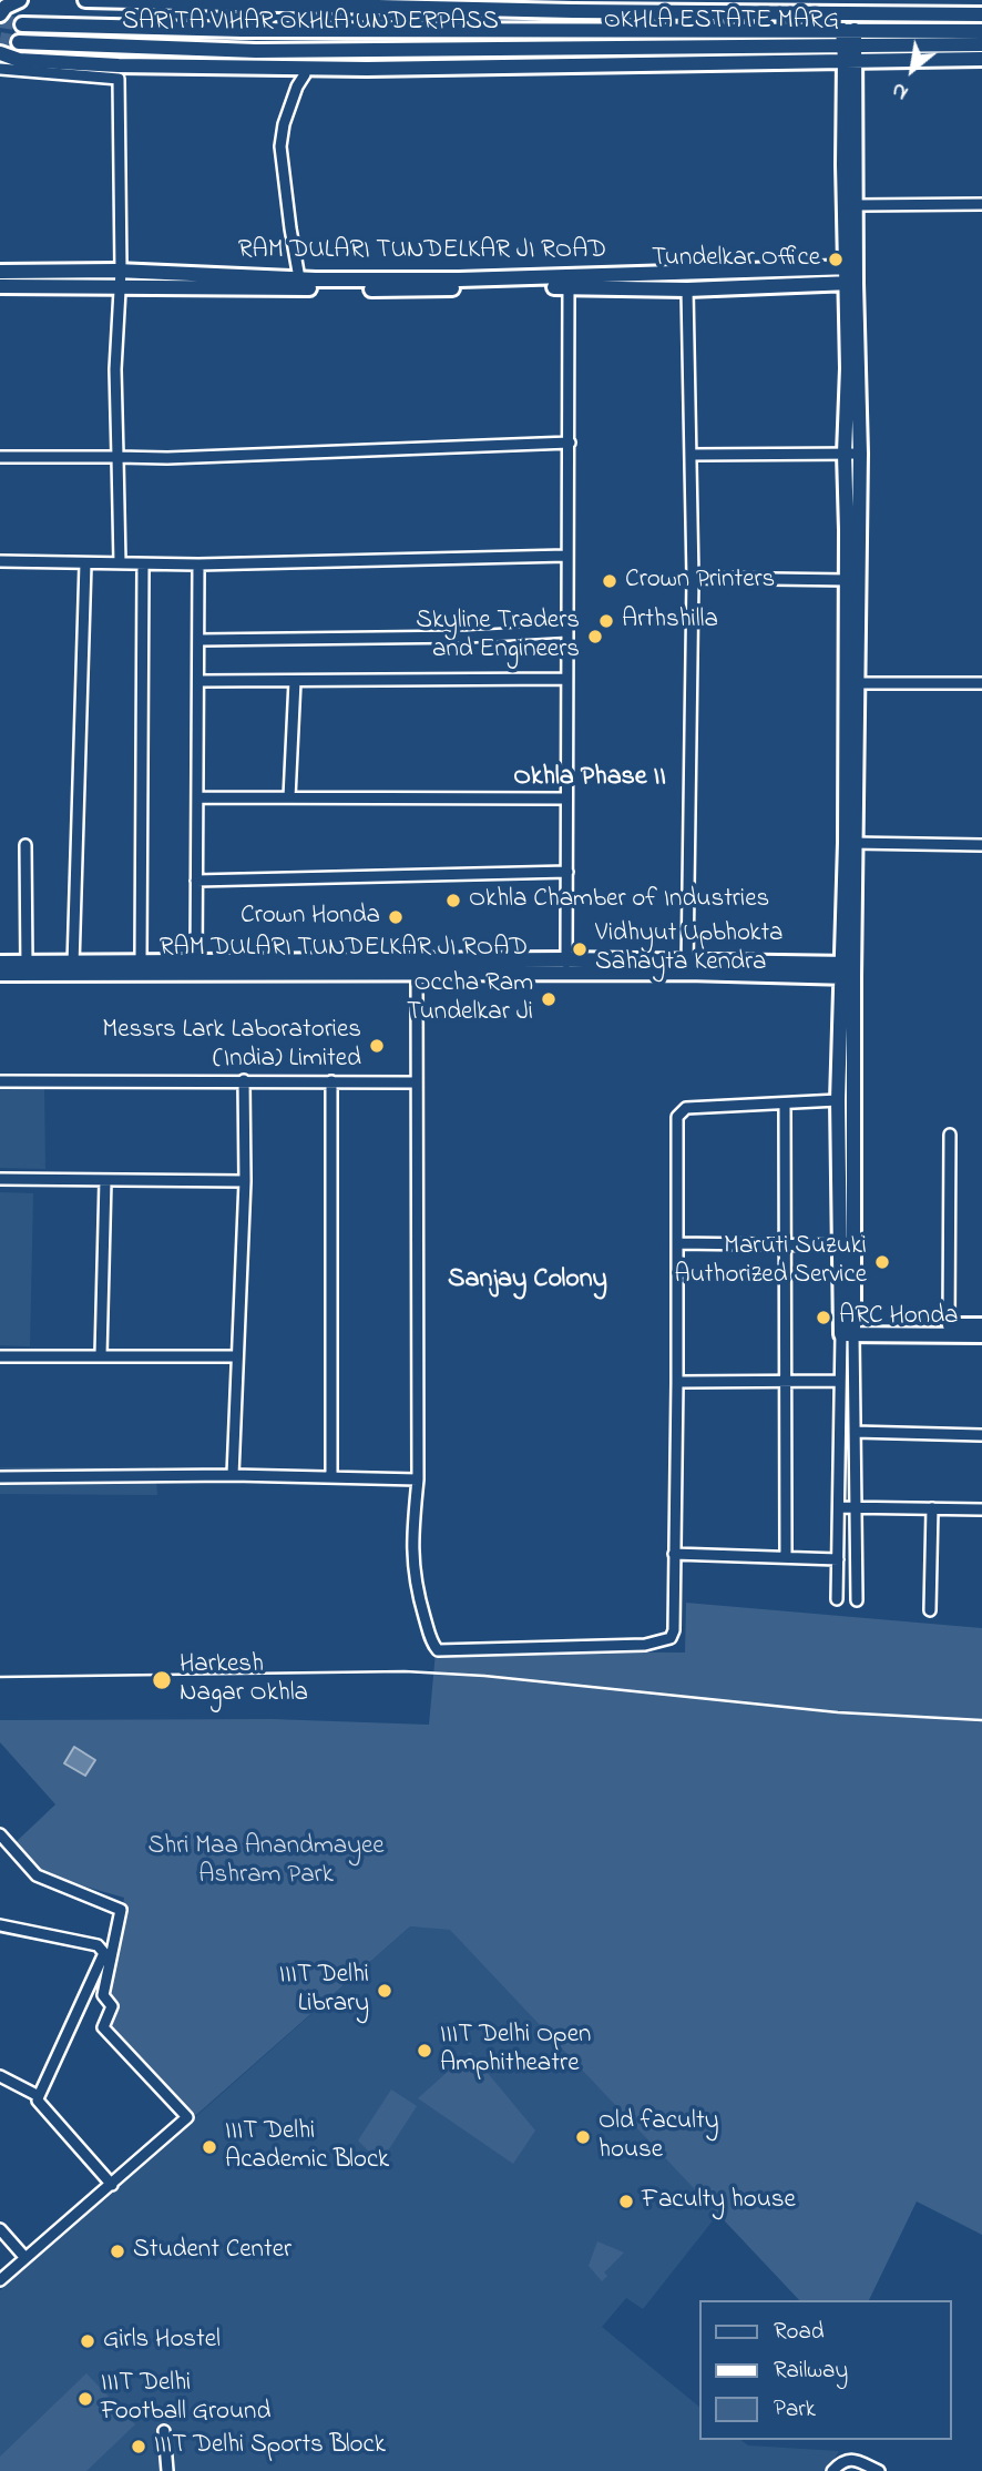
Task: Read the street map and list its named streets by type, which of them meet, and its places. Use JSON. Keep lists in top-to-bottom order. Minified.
{"streets":{"street":["OKHLA ESTATE MARG","SARITA VIHAR OKHLA UNDERPASS","RAM DULARI TUNDELKAR JI ROAD"]},"crossings":[["OKHLA ESTATE MARG","SARITA VIHAR OKHLA UNDERPASS"]],"districts":["Okhla Phase II","Sanjay Colony"],"parks":["Shri Maa Anandmayee Ashram Park"],"places":["Tundelkar Office","Crown Printers","Arthshilla","Skyline Traders and Engineers","Okhla Chamber of Industries","Crown Honda","Vidhyut Upbhokta Sahayta Kendra","Occha Ram Tundelkar Ji","Messrs Lark Laboratories (India) Limited","Maruti Suzuki Authorized Service","ARC Honda","Harkesh Nagar Okhla","IIIT Delhi Library","IIIT Delhi Open Amphitheatre","Old faculty house","IIIT Delhi Academic Block","Faculty house","Student Center","Girls Hostel","IIIT Delhi Football Ground","IIIT Delhi Sports Block"],"legend":["Road","Railway","Park"],"north":"bottom left"}
